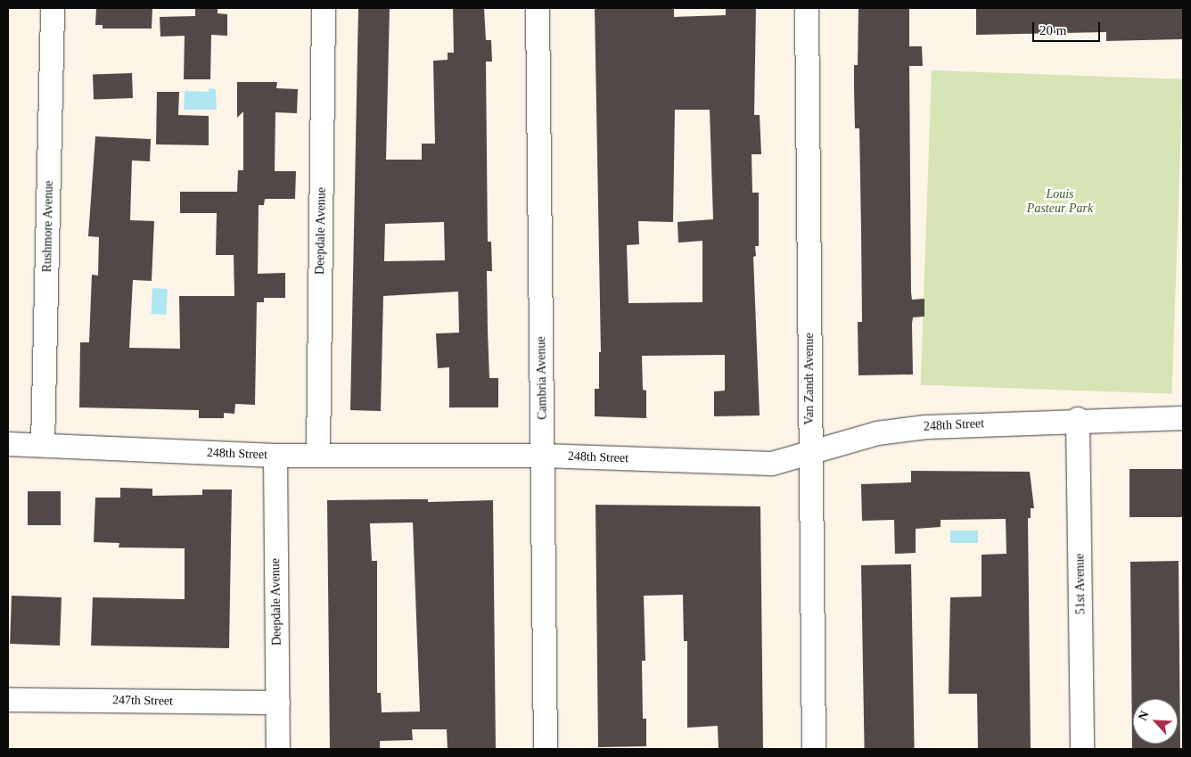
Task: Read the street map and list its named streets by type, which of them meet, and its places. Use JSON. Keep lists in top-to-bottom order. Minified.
{"streets":{"street":["Rushmore Avenue","Deepdale Avenue","Cambria Avenue","Van Zandt Avenue","248th Street","51st Avenue","247th Street"]},"crossings":[["Rushmore Avenue","248th Street"],["Deepdale Avenue","248th Street"],["Deepdale Avenue","247th Street"],["Cambria Avenue","248th Street"],["Van Zandt Avenue","248th Street"],["248th Street","51st Avenue"]],"parks":["Louis Pasteur Park"],"scale_bar":"20 m","north":"top left"}
